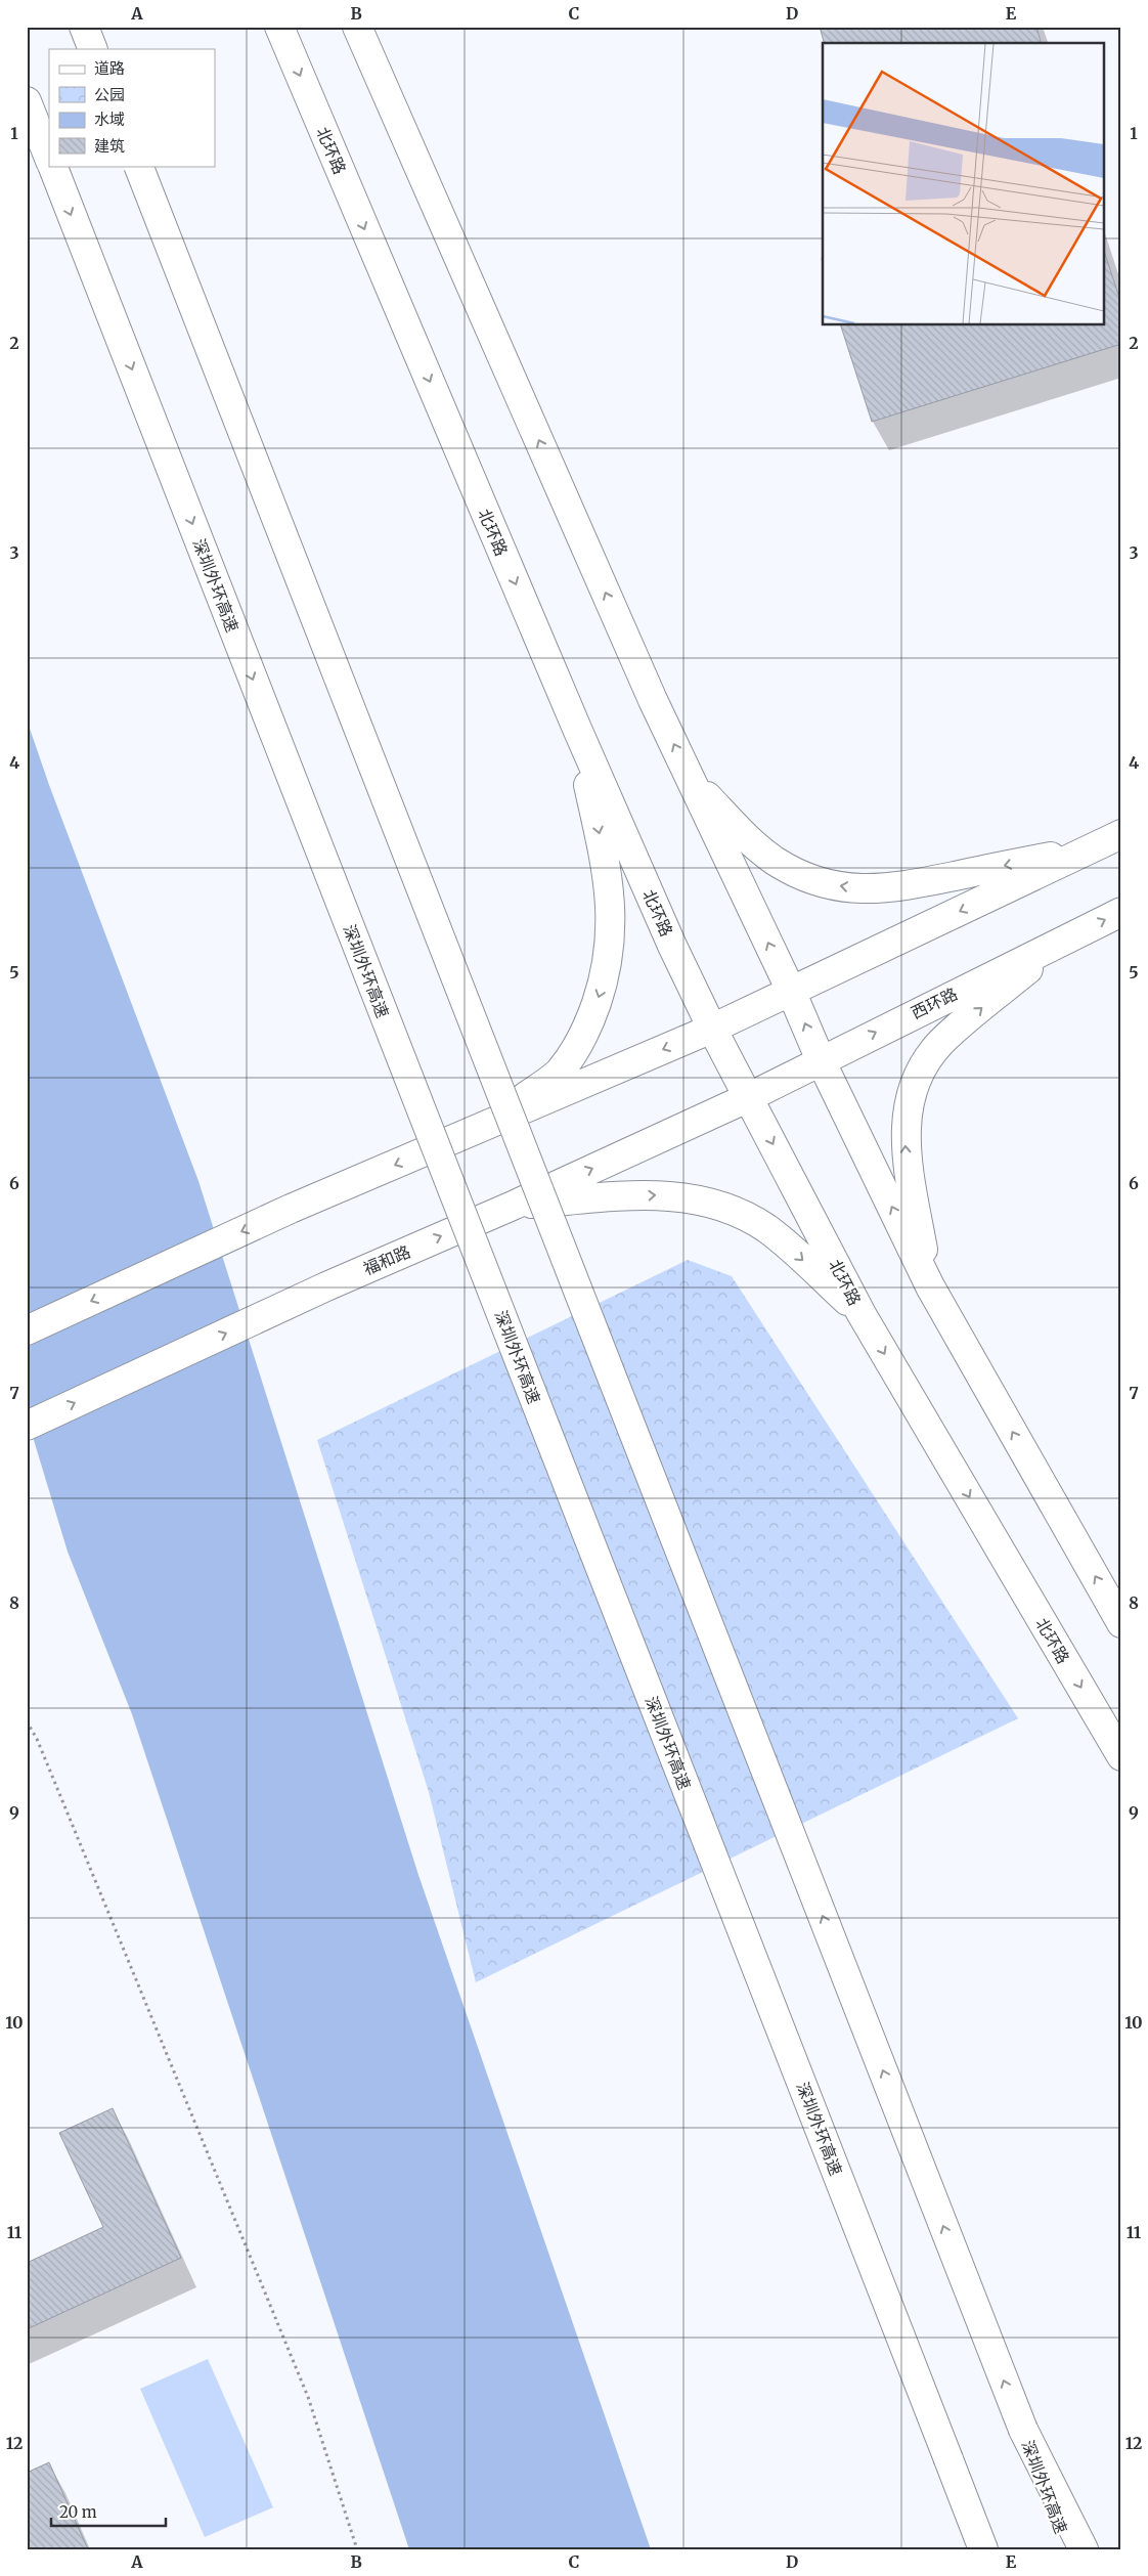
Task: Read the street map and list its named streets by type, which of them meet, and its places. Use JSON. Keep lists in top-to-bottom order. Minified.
{"streets":{"main road":["北环路","深圳外环高速","西环路","福和路"]},"crossings":[["北环路","西环路"],["北环路","福和路"],["西环路","福和路"]],"legend":["道路","公园","水域","建筑"],"scale_bar":"20 m","grid":{"columns":["A","B","C","D","E"],"rows":["1","2","3","4","5","6","7","8","9","10","11","12"]}}
